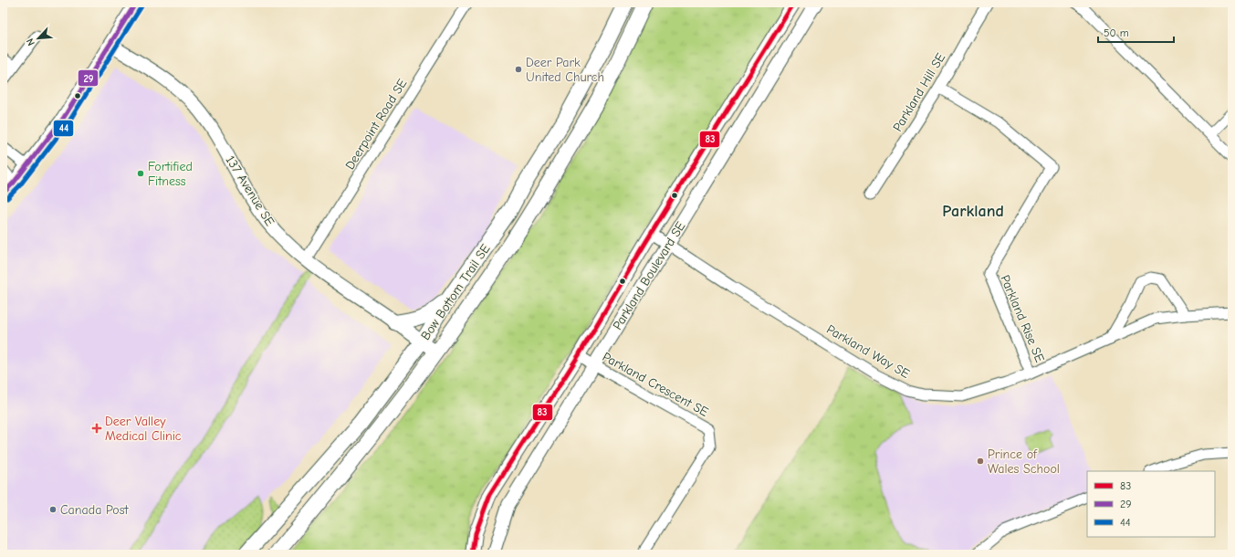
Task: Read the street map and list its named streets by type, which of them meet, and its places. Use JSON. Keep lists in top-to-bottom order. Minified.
{"streets":{"main road":["Bow Bottom Trail SE"],"street":["Parkland Hill SE","Deerpoint Road SE","137 Avenue SE","Parkland Boulevard SE","Parkland Rise SE","Parkland Way SE","Parkland Crescent SE"]},"crossings":[["Parkland Hill SE","Parkland Rise SE"],["Deerpoint Road SE","137 Avenue SE"],["137 Avenue SE","Bow Bottom Trail SE"],["Parkland Boulevard SE","Parkland Way SE"],["Parkland Boulevard SE","Parkland Crescent SE"],["Parkland Rise SE","Parkland Way SE"]],"districts":["Parkland"],"places":{"other":["Deer Park United Church","Fortified Fitness","Prince of Wales School","Canada Post"],"health":["Deer Valley Medical Clinic"]},"lines":["transit line 83","transit line 29","transit line 44"],"legend":["83","29","44"],"scale_bar":"50 m","north":"bottom left"}
